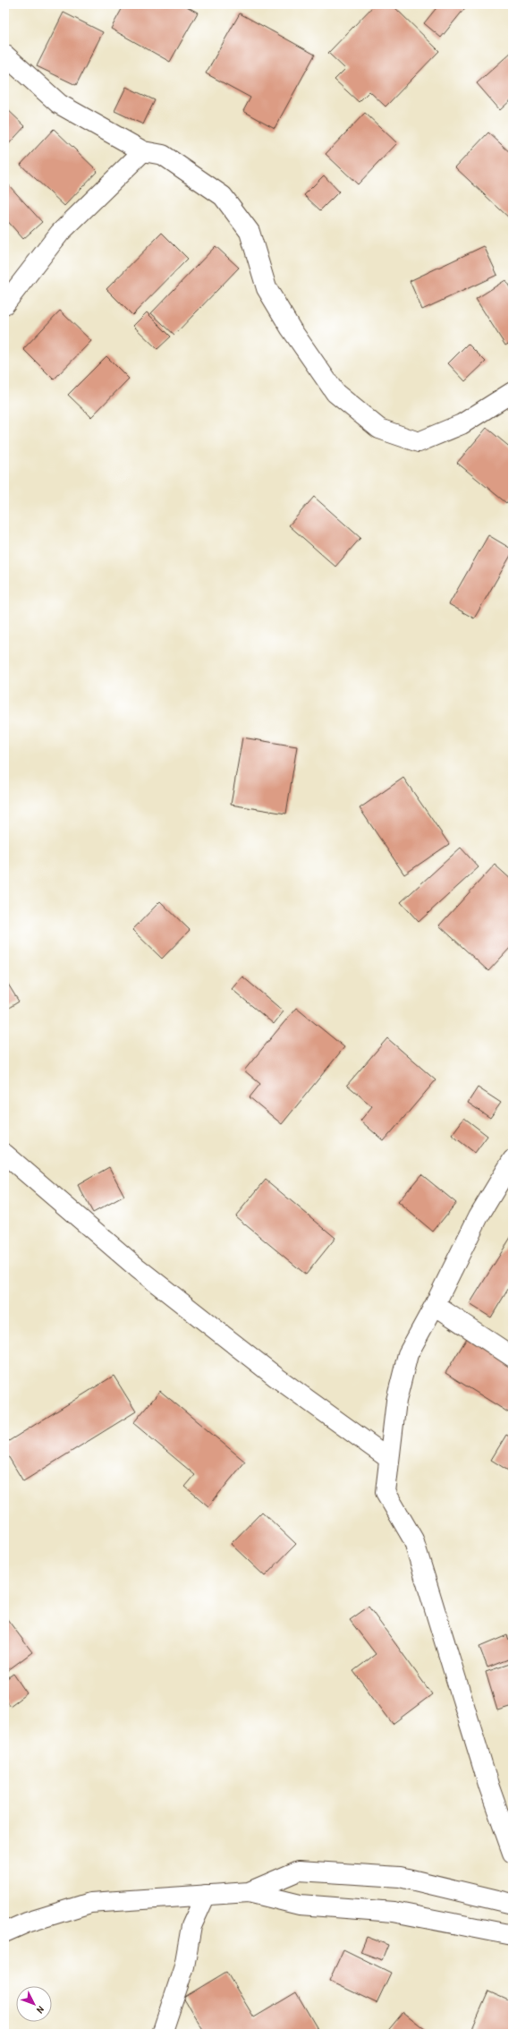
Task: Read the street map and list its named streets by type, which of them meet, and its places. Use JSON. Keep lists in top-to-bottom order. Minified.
{"north":"bottom right"}
